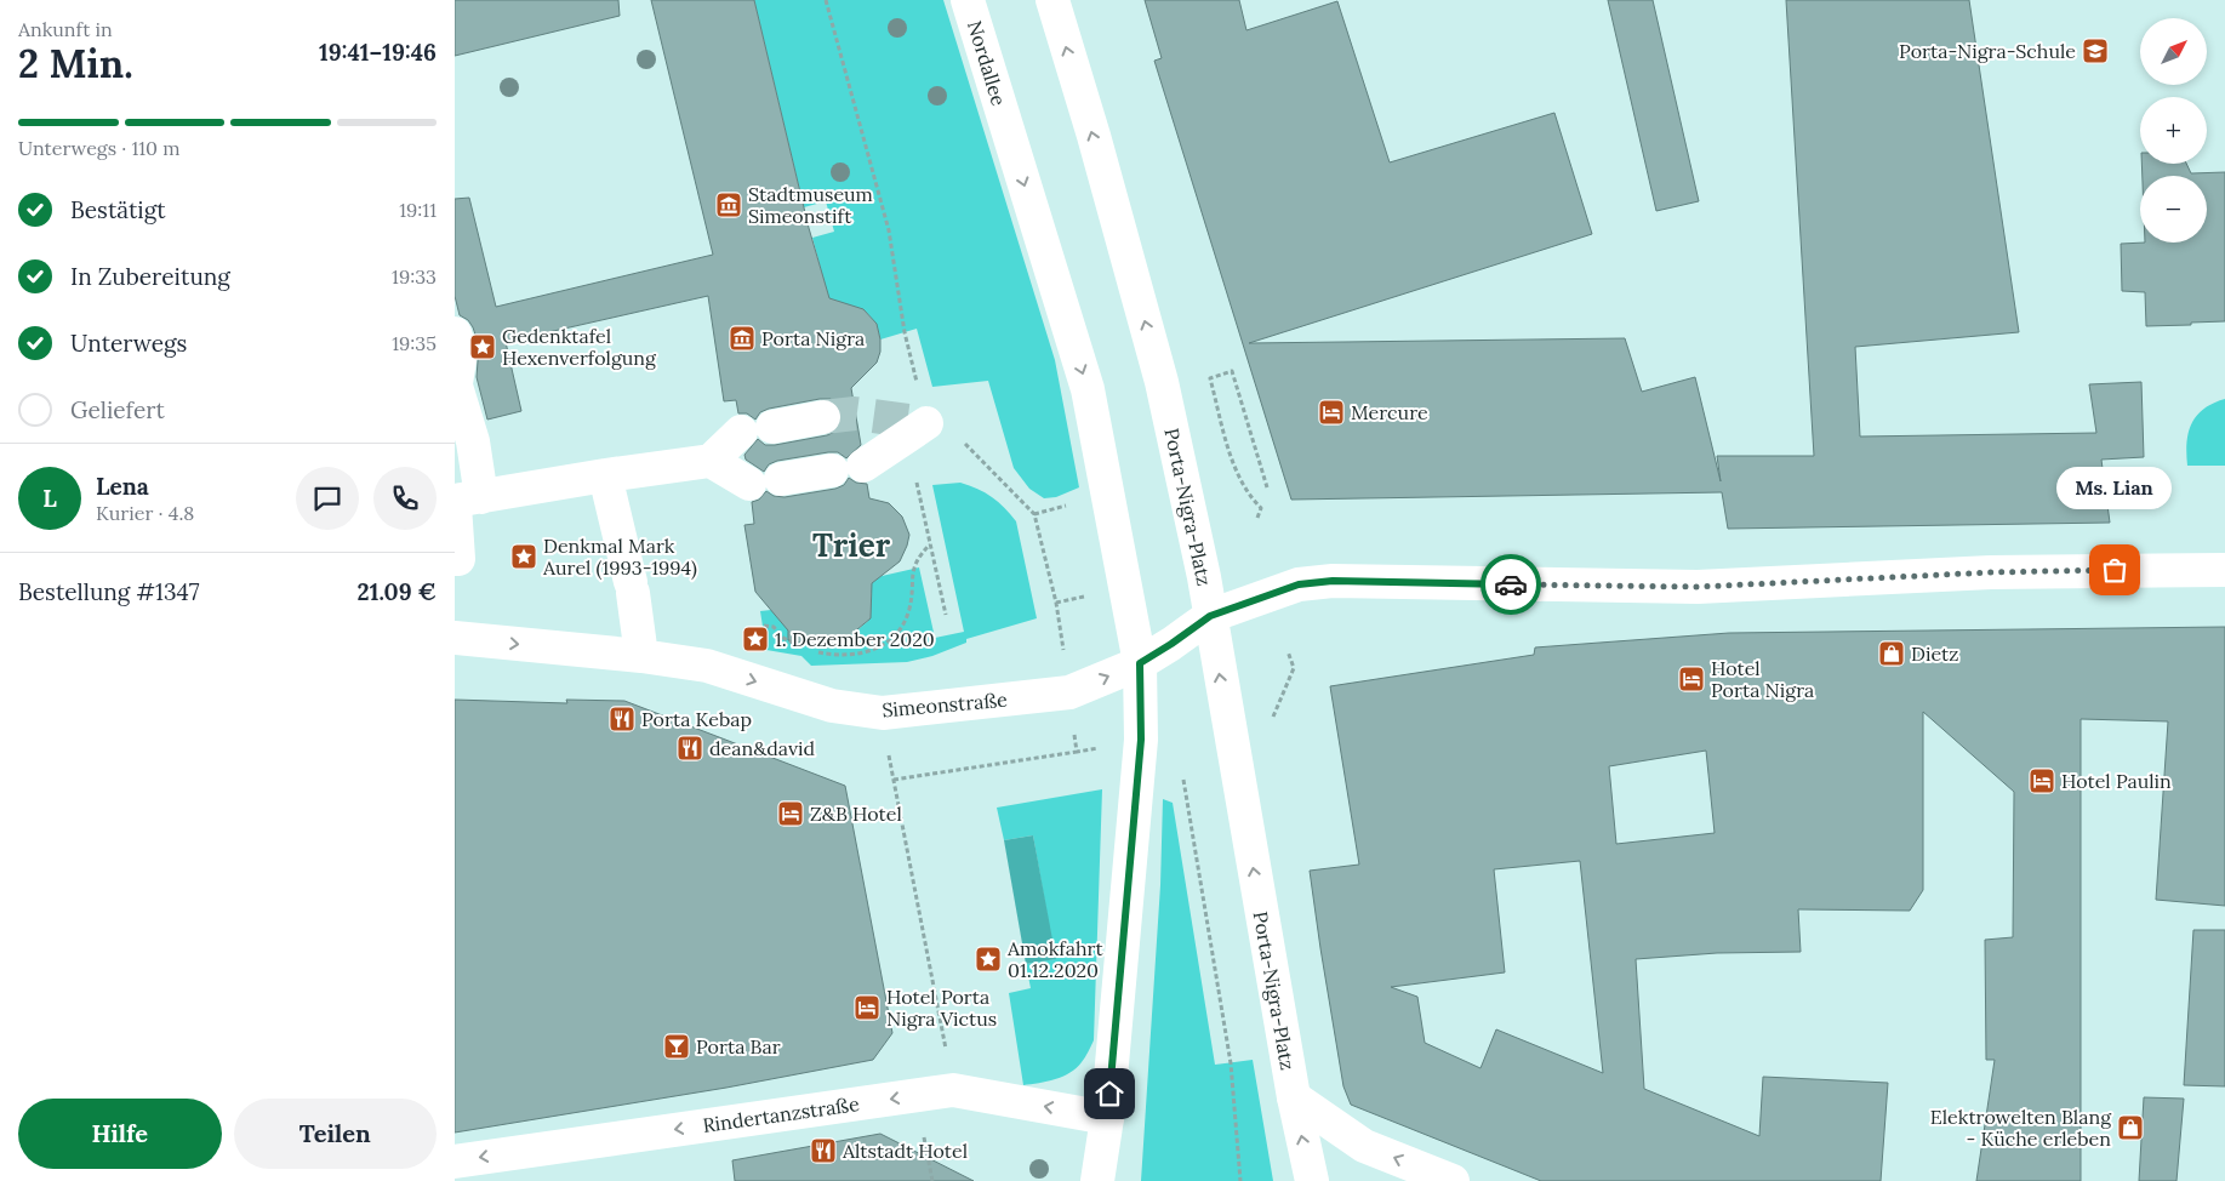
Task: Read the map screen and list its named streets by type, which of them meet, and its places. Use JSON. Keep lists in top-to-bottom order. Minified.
{"streets":{"street":["Nordallee","Porta-Nigra-Platz","Simeonstraße","Rindertanzstraße"]},"crossings":[["Nordallee","Simeonstraße"],["Porta-Nigra-Platz","Simeonstraße"]],"one_way":["Nordallee","Rindertanzstraße"],"districts":["Trier"],"places":{"school or university":["Porta-Nigra-Schule"],"museum":["Stadtmuseum Simeonstift","Porta Nigra"],"place":["Gedenktafel Hexenverfolgung","Denkmal Mark Aurel (1993-1994)","1. Dezember 2020","Amokfahrt 01.12.2020"],"hotel":["Mercure","Hotel Porta Nigra","Hotel Paulin","Z&B Hotel","Hotel Porta Nigra Victus"],"other":["Ms. Lian"],"shop":["Dietz","Elektrowelten Blang - Küche erleben"],"restaurant":["Porta Kebap","dean&david","Altstadt Hotel"],"bar":["Porta Bar"]},"north":"top right","page":{"heading":["2 Min.","Ankunft in","19:41–19:46"],"panel":["Lena","Kurier · 4.8","Bestellung #1347","21.09 €"],"map_buttons":["+","−"],"bar":"Unterwegs · 110 m","list":[["Bestätigt","19:11"],["In Zubereitung","19:33"],["Unterwegs","19:35"],"Geliefert"],"round":"L","bubble":"Ms. Lian","buttons":["Hilfe","Teilen"]}}
